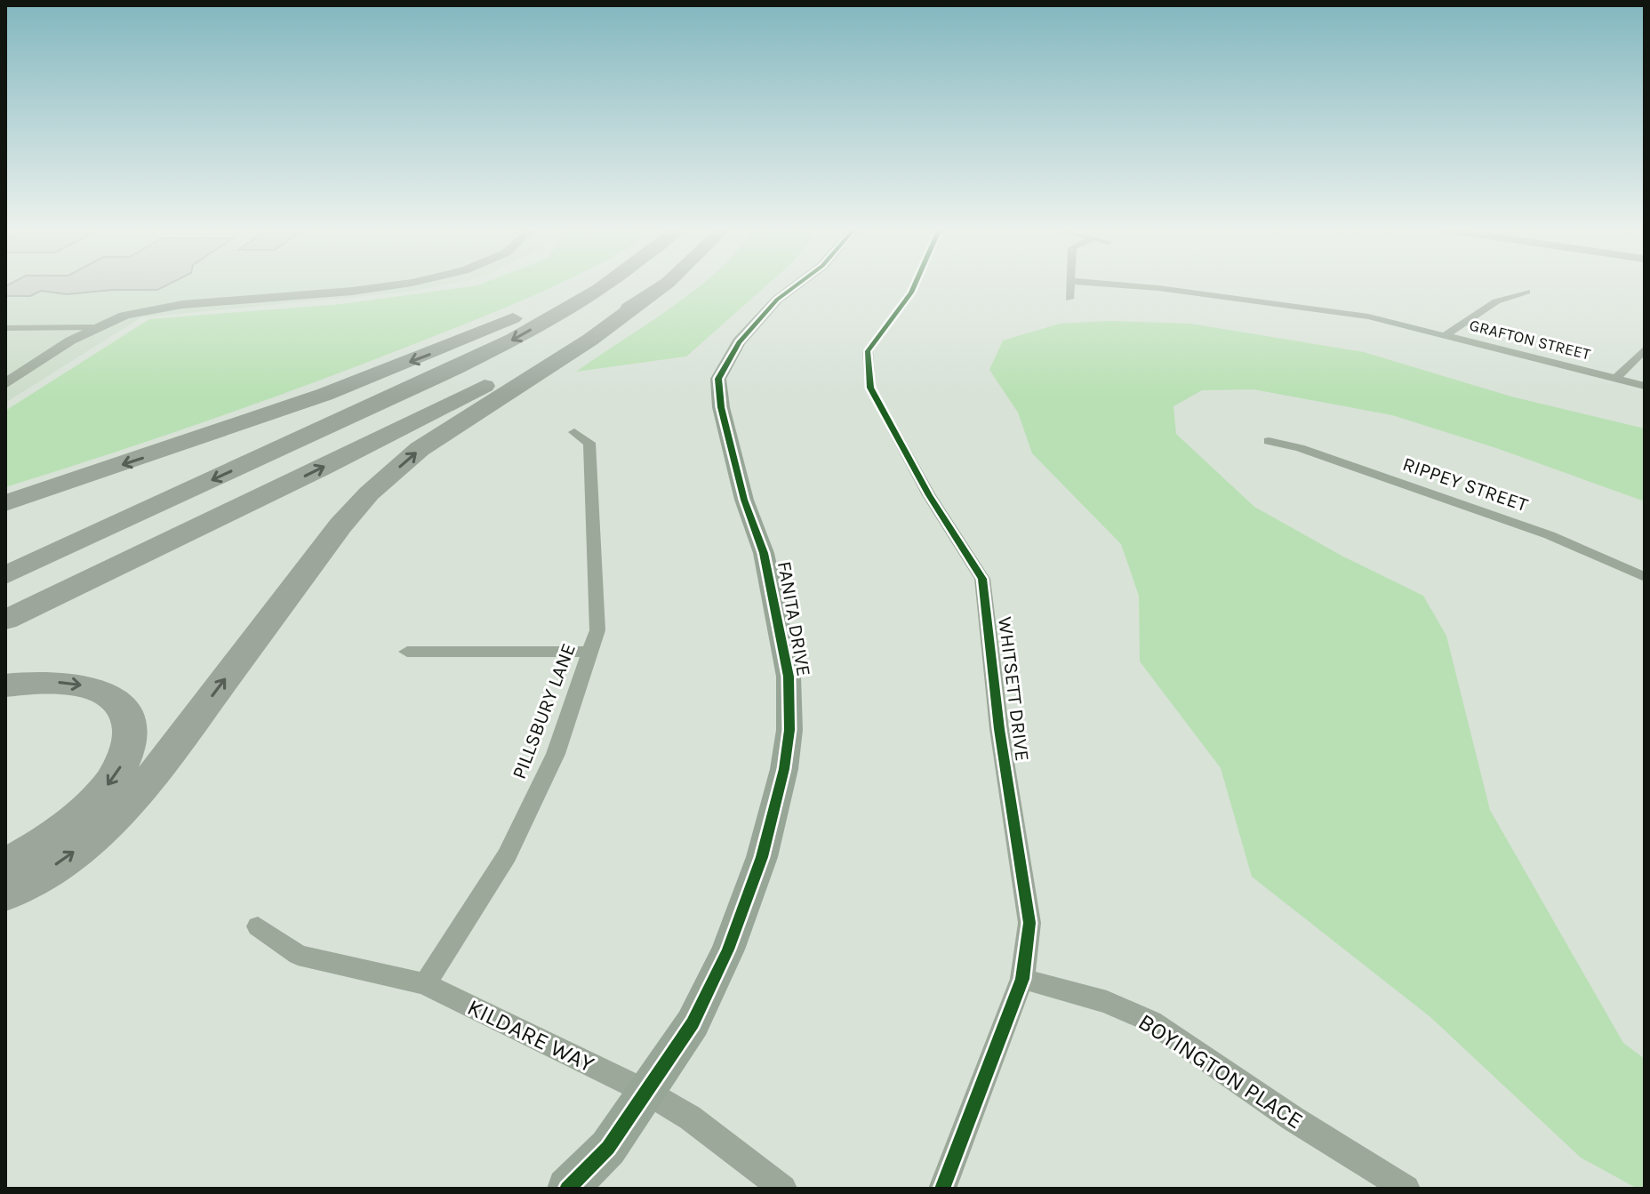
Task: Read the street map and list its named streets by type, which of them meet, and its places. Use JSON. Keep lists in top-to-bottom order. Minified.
{"streets":{"main road":["FANITA DRIVE"],"street":["GRAFTON STREET","RIPPEY STREET","WHITSETT DRIVE","PILLSBURY LANE","KILDARE WAY","BOYINGTON PLACE"]},"crossings":[["FANITA DRIVE","KILDARE WAY"],["WHITSETT DRIVE","BOYINGTON PLACE"],["PILLSBURY LANE","KILDARE WAY"]]}
